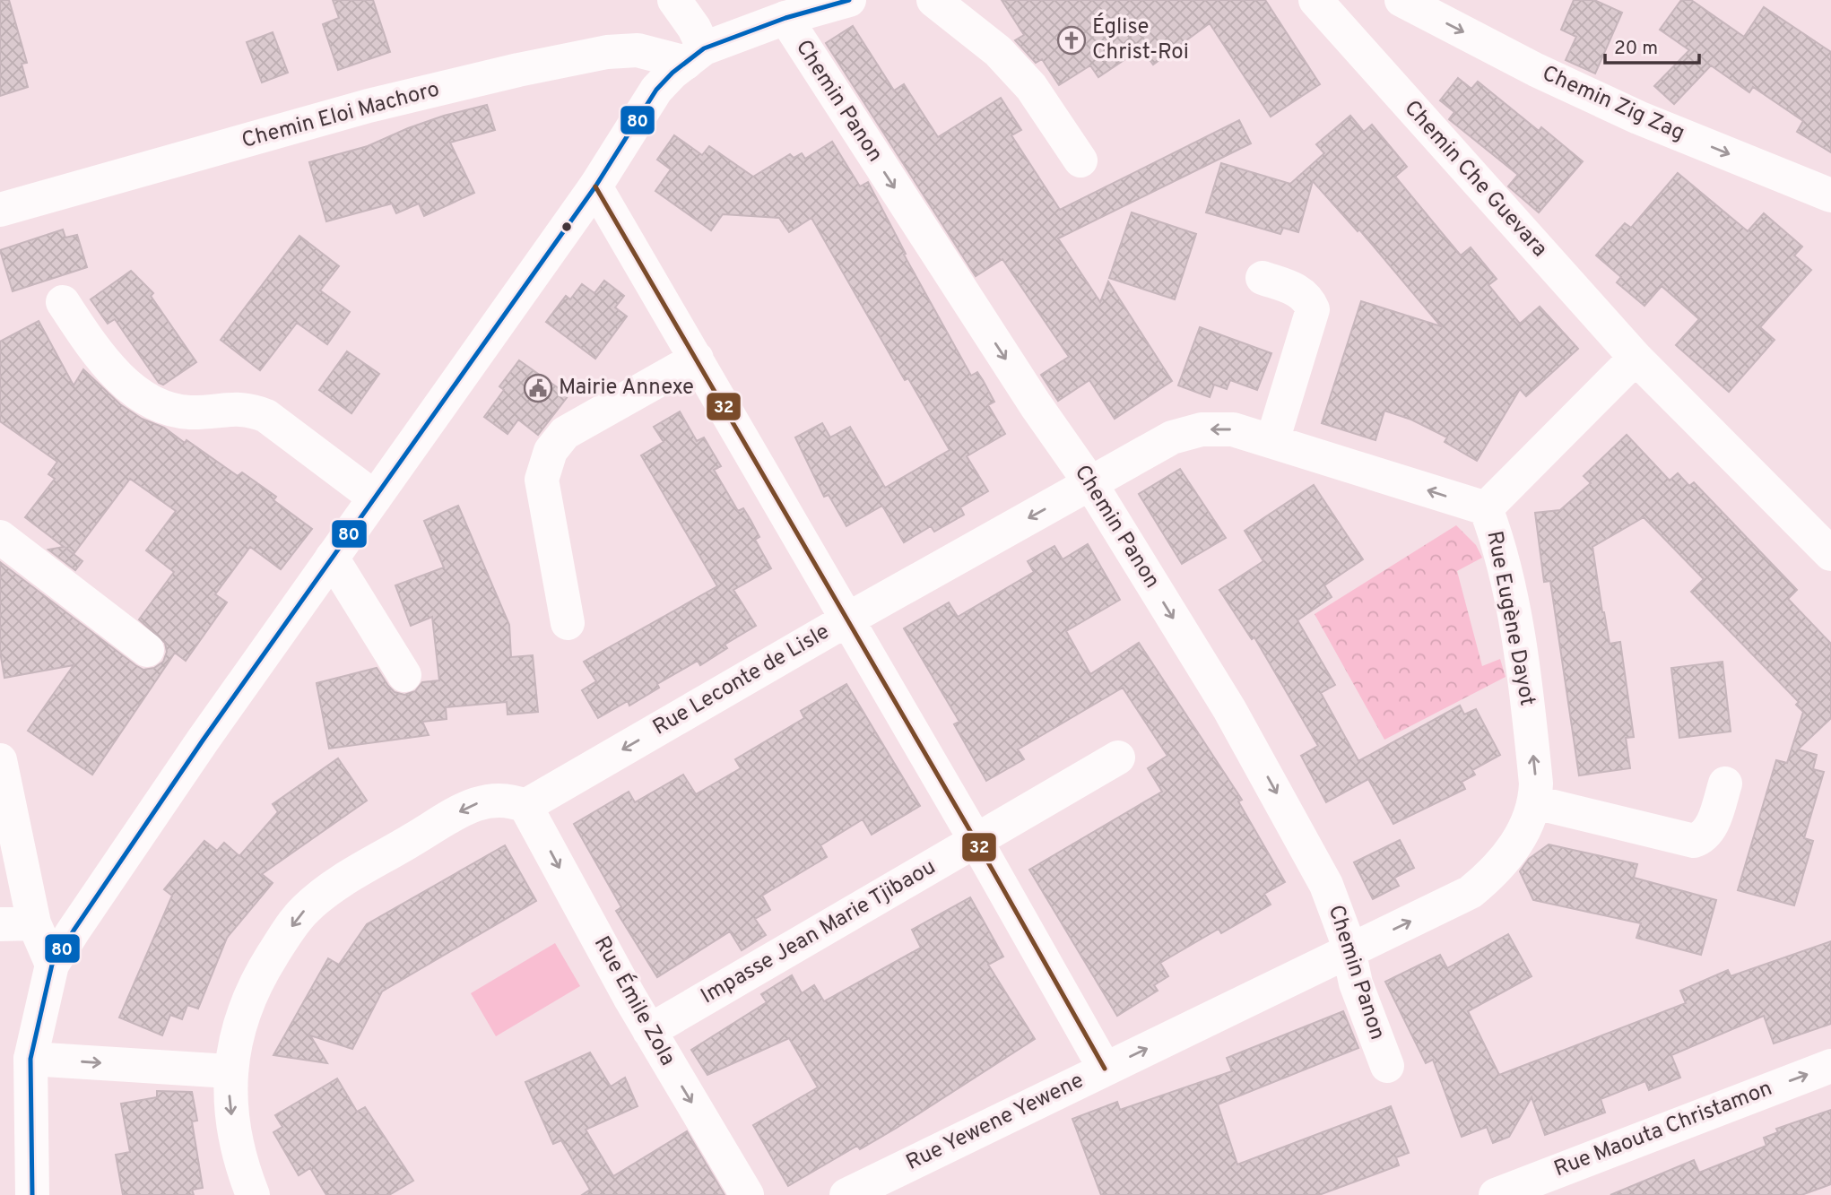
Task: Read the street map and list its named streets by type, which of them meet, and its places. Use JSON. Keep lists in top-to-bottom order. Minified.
{"streets":{"street":["Chemin Panon","Chemin Zig Zag","Chemin Eloi Machoro","Chemin Che Guevara","Rue Eugène Dayot","Rue Leconte de Lisle","Impasse Jean Marie Tjibaou","Rue Émile Zola","Rue Yewene Yewene","Rue Maouta Christamon"]},"crossings":[["Chemin Panon","Rue Eugène Dayot"],["Chemin Panon","Rue Leconte de Lisle"],["Chemin Panon","Rue Yewene Yewene"],["Rue Eugène Dayot","Rue Leconte de Lisle"],["Rue Eugène Dayot","Rue Yewene Yewene"],["Rue Leconte de Lisle","Rue Émile Zola"],["Impasse Jean Marie Tjibaou","Rue Émile Zola"]],"one_way":["Chemin Zig Zag","Rue Leconte de Lisle","Rue Émile Zola","Rue Yewene Yewene","Rue Maouta Christamon"],"places":{"church":["Église Christ-Roi"],"public building":["Mairie Annexe"]},"lines":["transit line 80","transit line 32"],"scale_bar":"20 m"}
